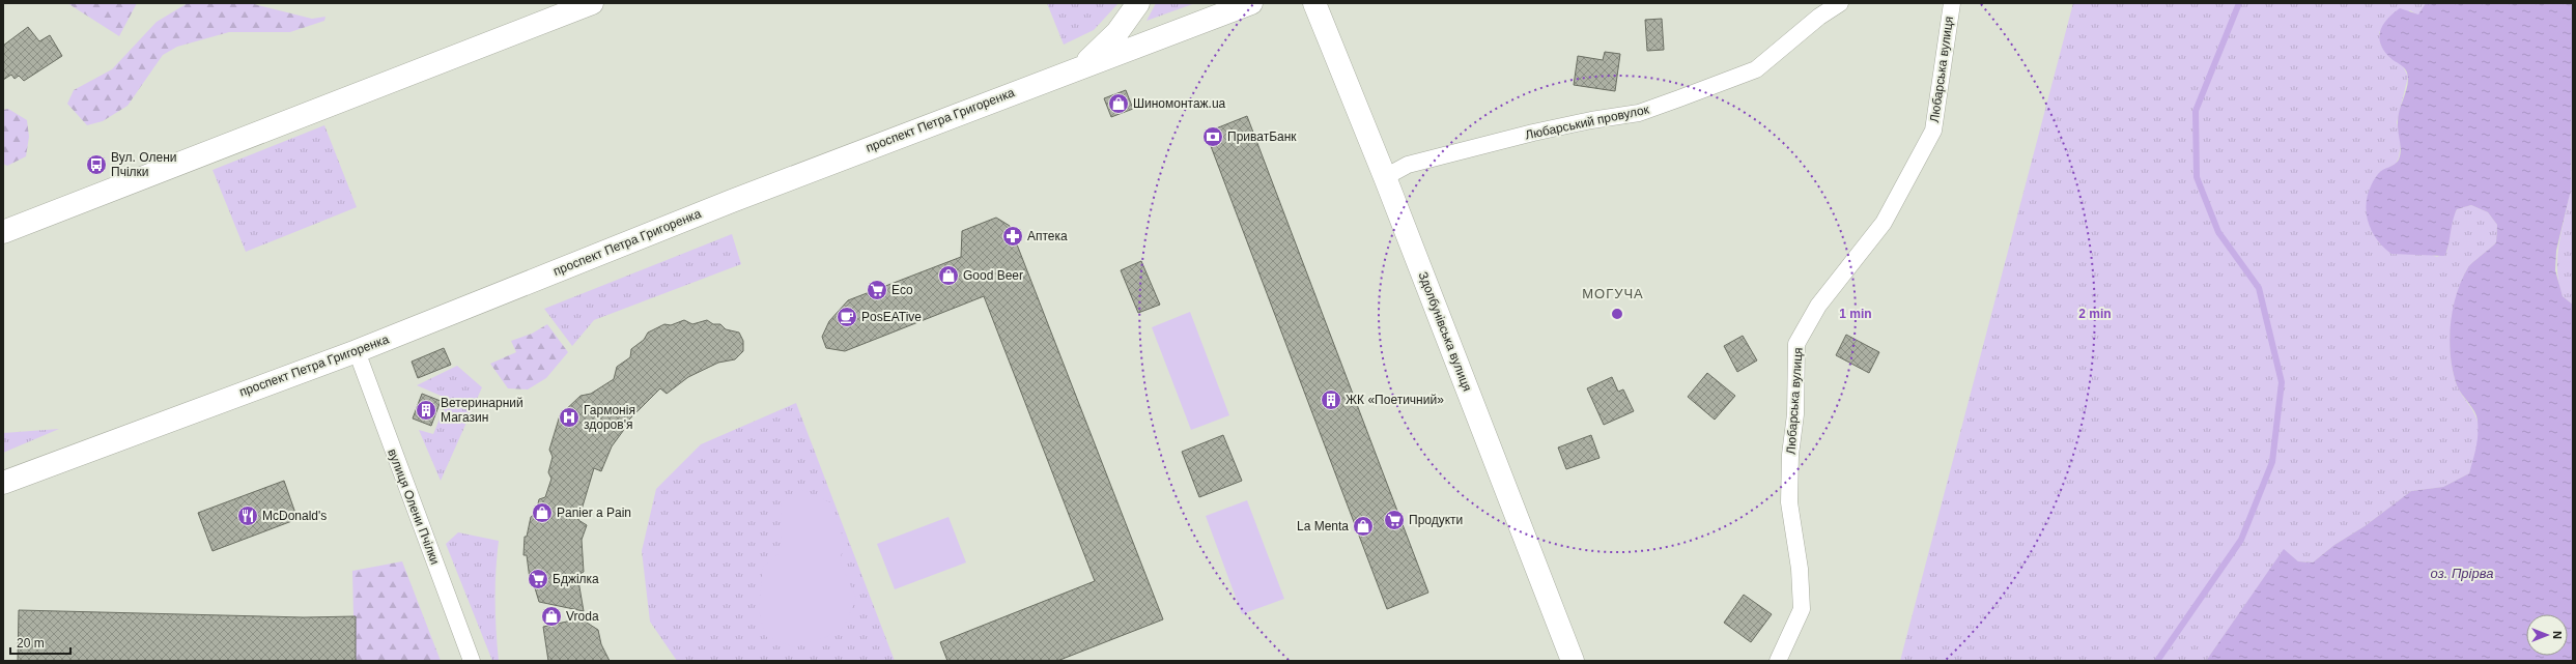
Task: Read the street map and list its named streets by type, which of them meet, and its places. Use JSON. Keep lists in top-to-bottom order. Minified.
{"streets":{"main road":["проспект Петра Григоренка","Здолбунівська вулиця"],"street":["Любарська вулиця","Любарський провулок","вулиця Олени Пчілки"]},"crossings":[["проспект Петра Григоренка","вулиця Олени Пчілки"],["Любарський провулок","Здолбунівська вулиця"]],"districts":["МОГУЧА"],"water":["оз. Прірва"],"places":{"shop":["Шиномонтаж.ua","Good Beer","Panier a Pain","La Menta","Vroda"],"bank":["ПриватБанк"],"bus stop":["Вул. Олени Пчілки"],"pharmacy":["Аптека"],"supermarket":["Eco","Продукти","Бджілка"],"cafe":["PosEATive"],"building":["ЖК «Поетичний»","Ветеринарний Магазин"],"hospital":["Гармонія здоров'я"],"restaurant":["McDonald's"]},"scale_bar":"20 m","north":"right","rings":["1 min","2 min"]}
